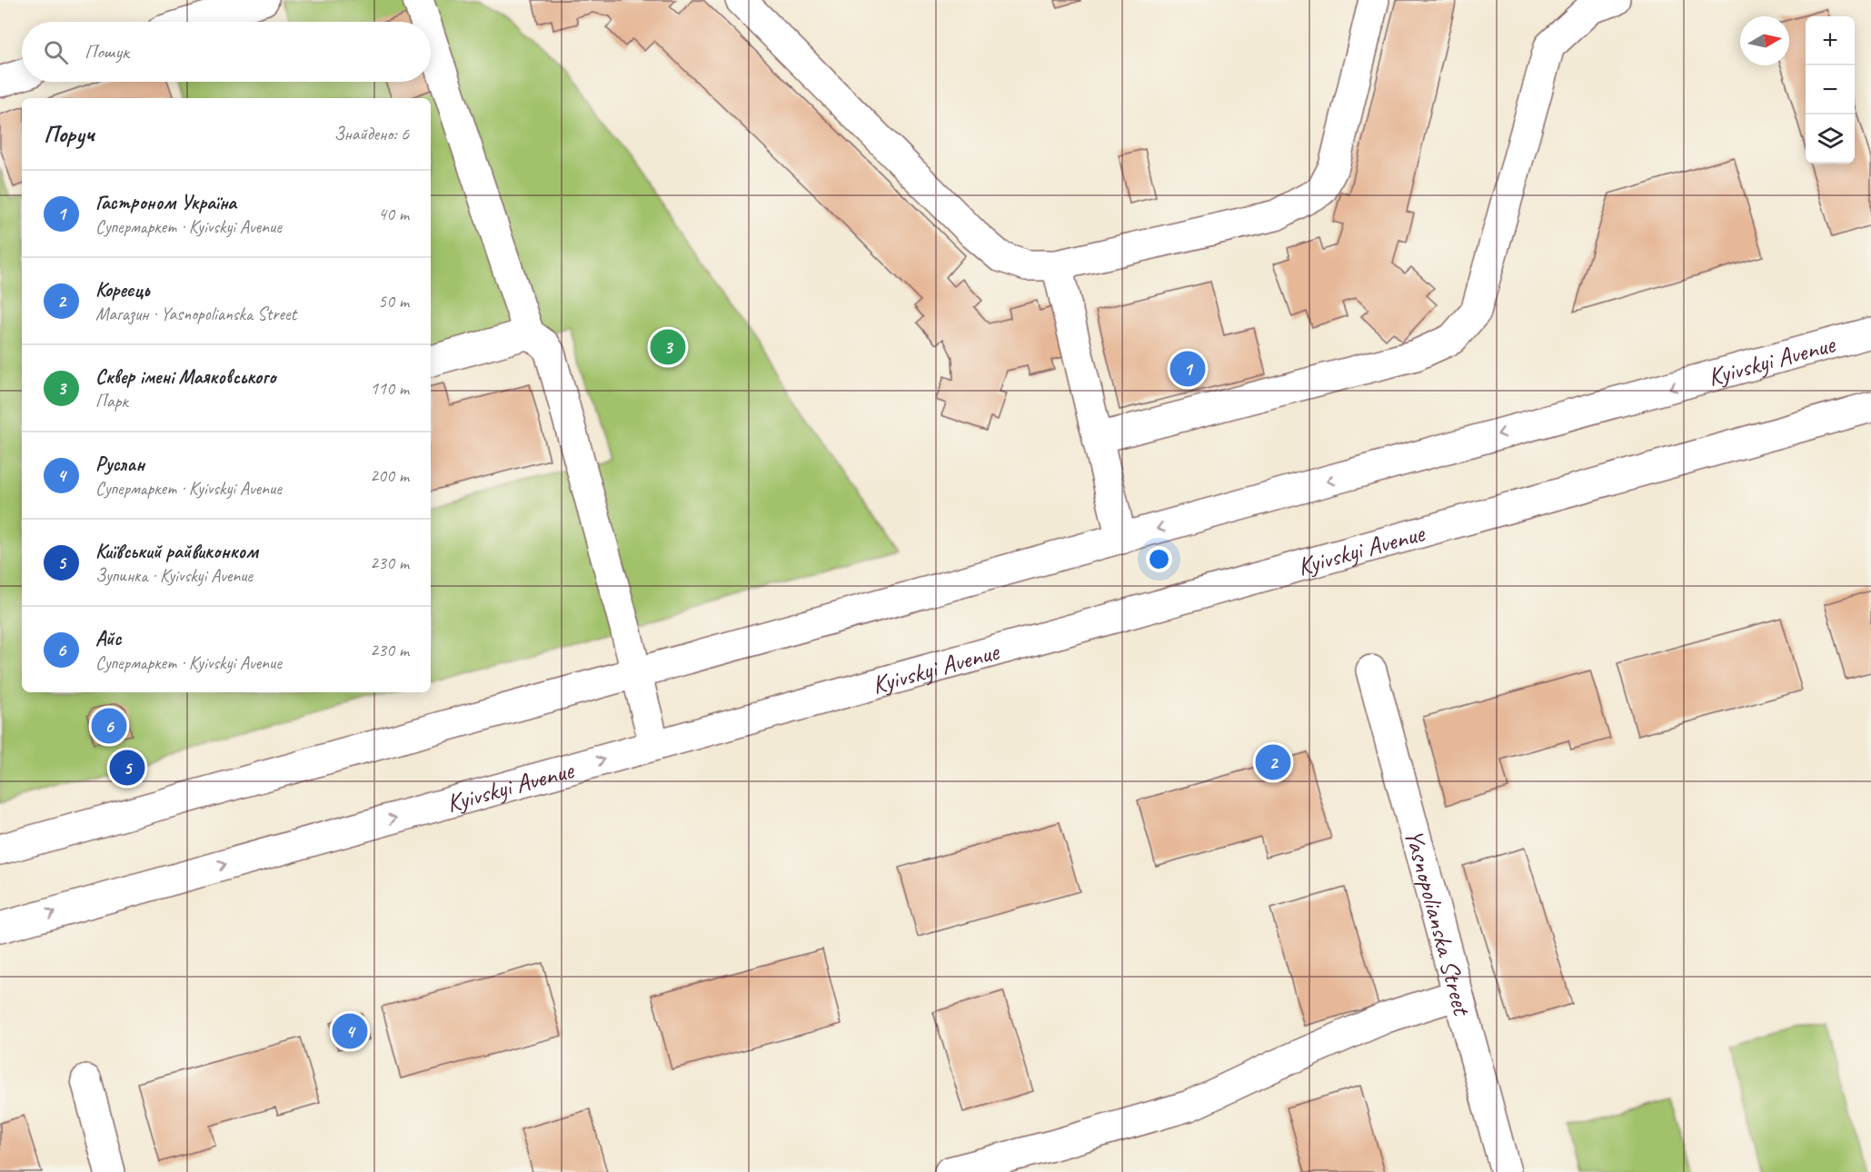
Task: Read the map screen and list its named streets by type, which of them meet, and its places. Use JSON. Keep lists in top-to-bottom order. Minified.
{"streets":{"main road":["Kyivskyi Avenue","Yasnopolianska Street"]},"north":"right","page":{"map_buttons":["+","−"],"search":"Пошук","heading":["Поруч","Знайдено: 6"],"list":[{"mark":"1","name":"Гастроном Україна","note":"Супермаркет · Kyivskyi Avenue","value":"40 m"},{"mark":"2","name":"Кореєць","note":"Магазин · Yasnopolianska Street","value":"50 m"},{"mark":"3","name":"Сквер імені Маяковського","note":"Парк","value":"110 m"},{"mark":"4","name":"Руслан","note":"Супермаркет · Kyivskyi Avenue","value":"200 m"},{"mark":"5","name":"Київський райвиконком","note":"Зупинка · Kyivskyi Avenue","value":"230 m"},{"mark":"6","name":"Айс","note":"Супермаркет · Kyivskyi Avenue","value":"230 m"}],"pins":["3","1","6","2","5","4"]}}
